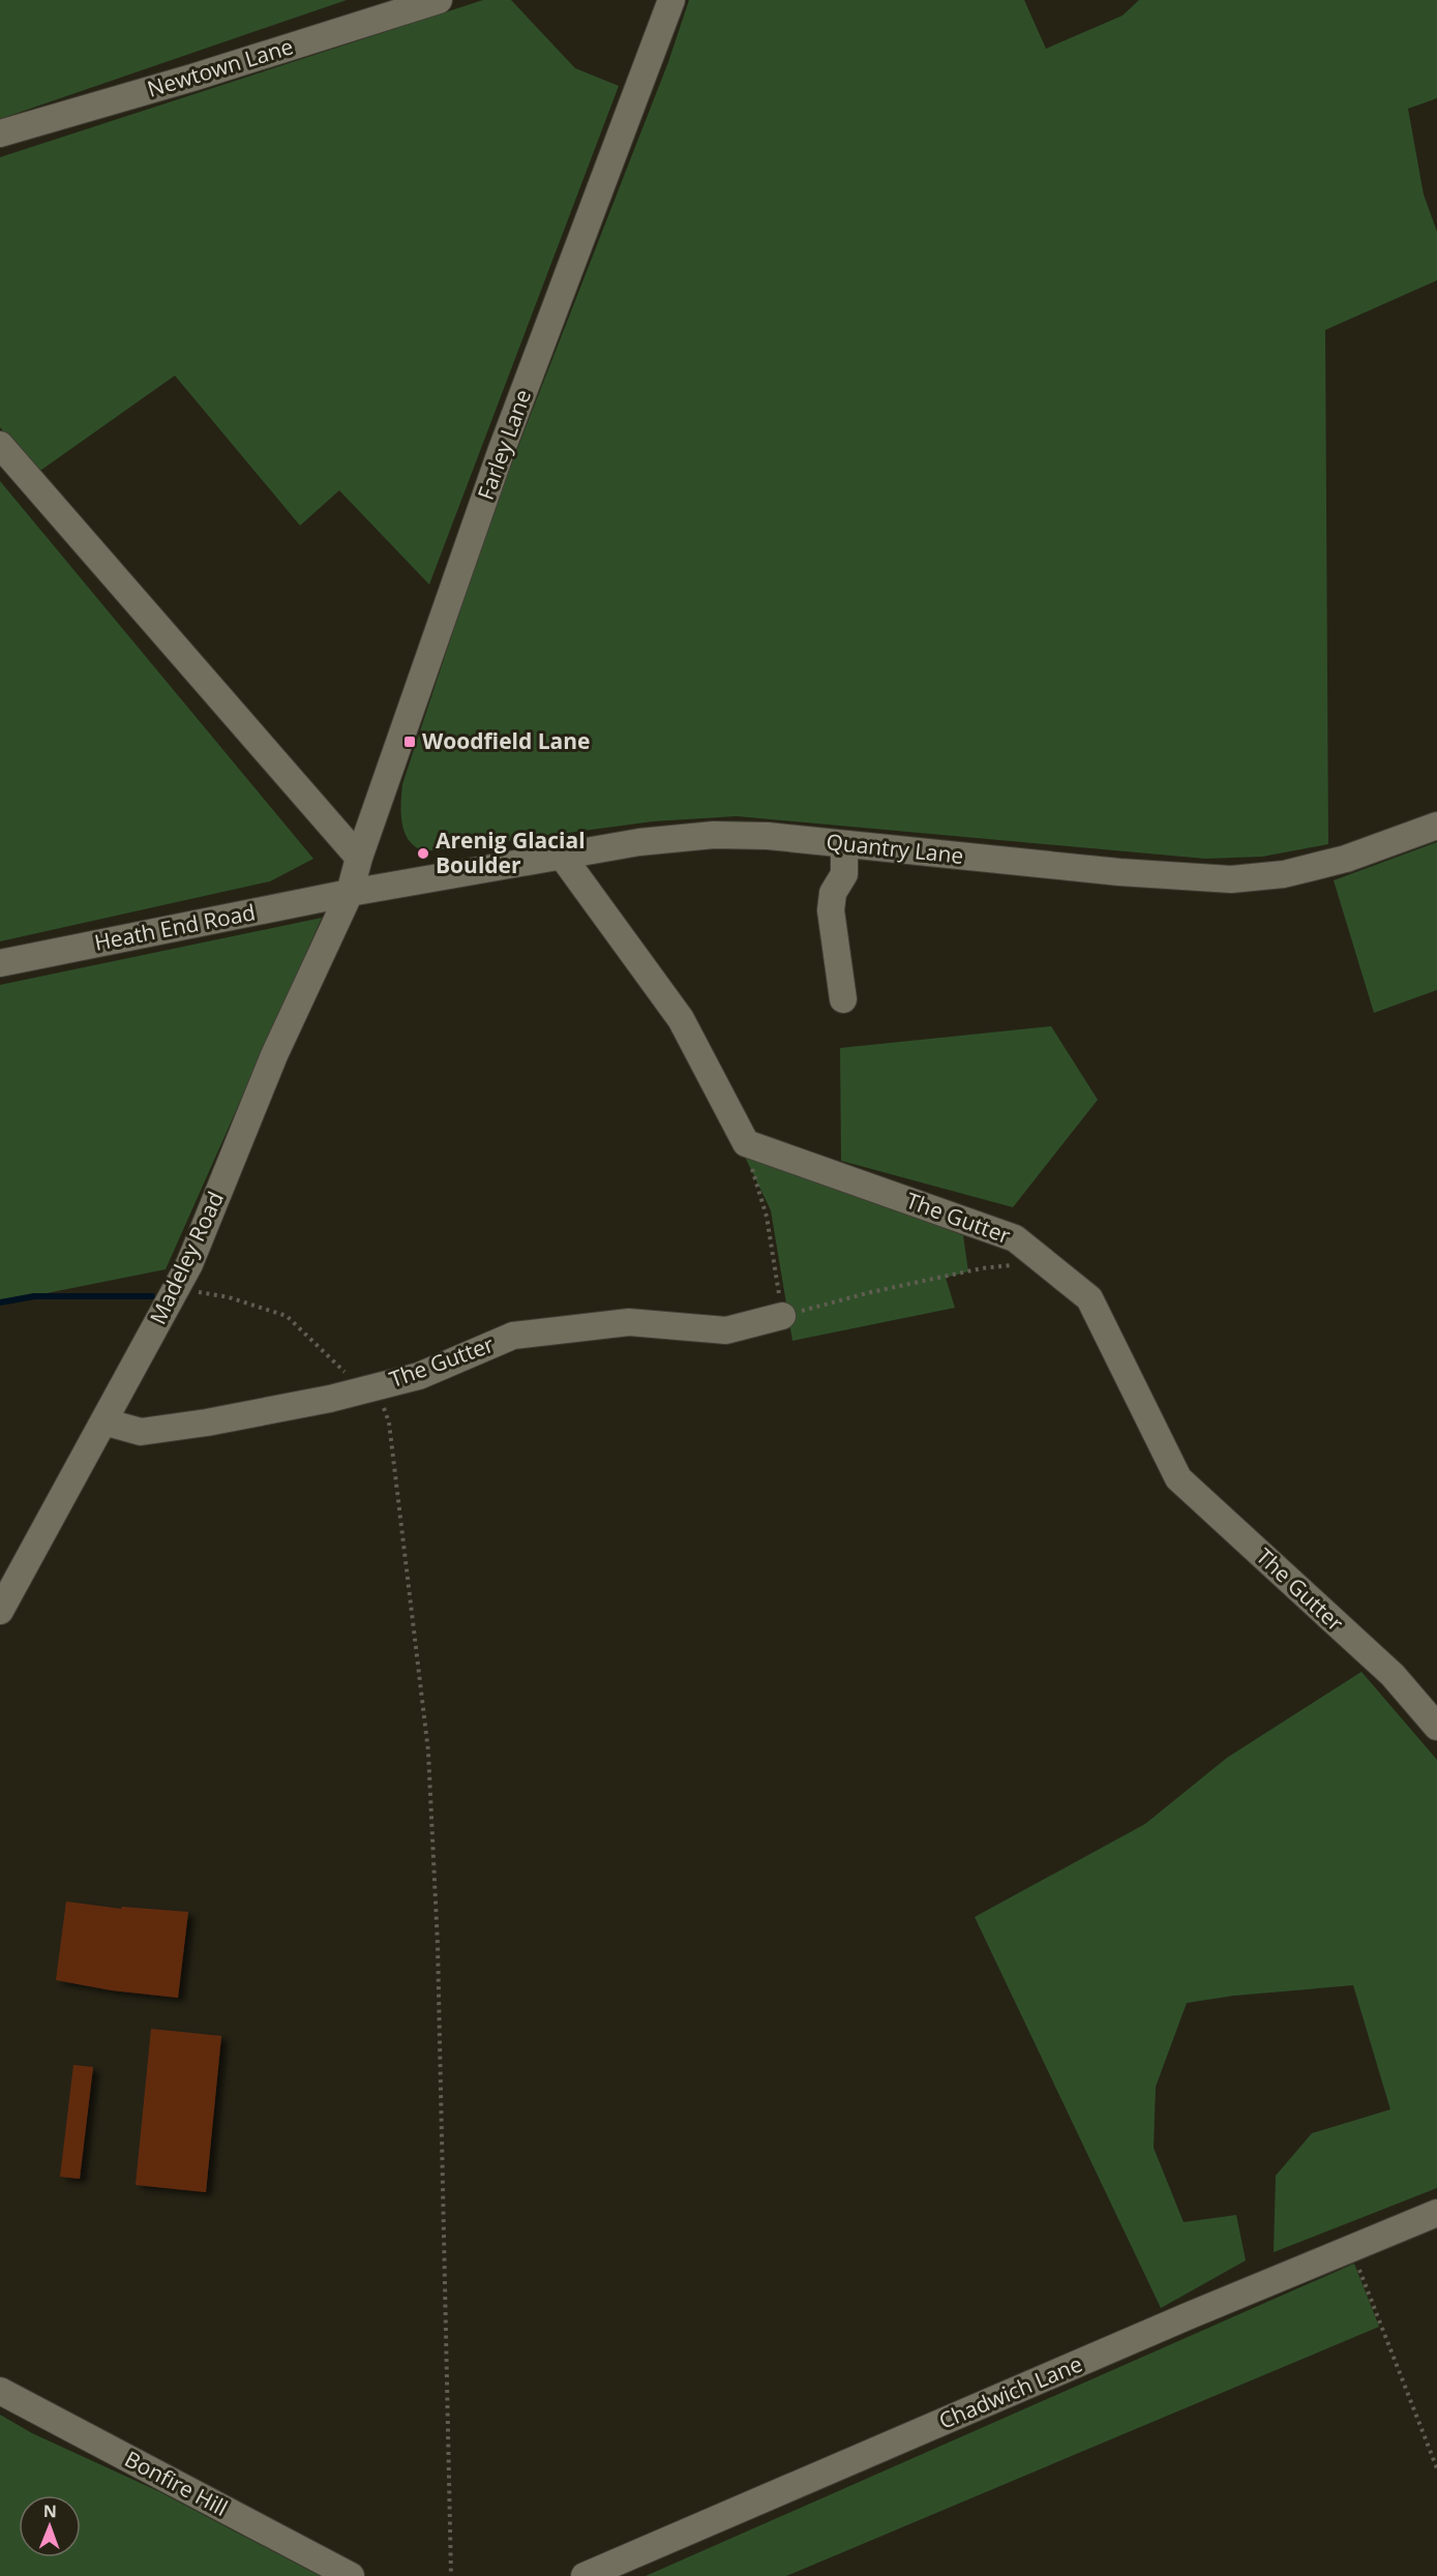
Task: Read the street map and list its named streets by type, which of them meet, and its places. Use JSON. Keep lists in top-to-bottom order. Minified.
{"streets":{"street":["Newtown Lane","Farley Lane","Quantry Lane","Heath End Road","The Gutter","Madeley Road","Chadwich Lane","Bonfire Hill"]},"crossings":[["Farley Lane","Quantry Lane"],["Farley Lane","Heath End Road"],["Farley Lane","Madeley Road"],["Quantry Lane","Heath End Road"],["Quantry Lane","Madeley Road"],["Heath End Road","Madeley Road"],["The Gutter","Madeley Road"]],"places":{"transit":["Woodfield Lane"],"other":["Arenig Glacial Boulder"]},"north":"top"}
